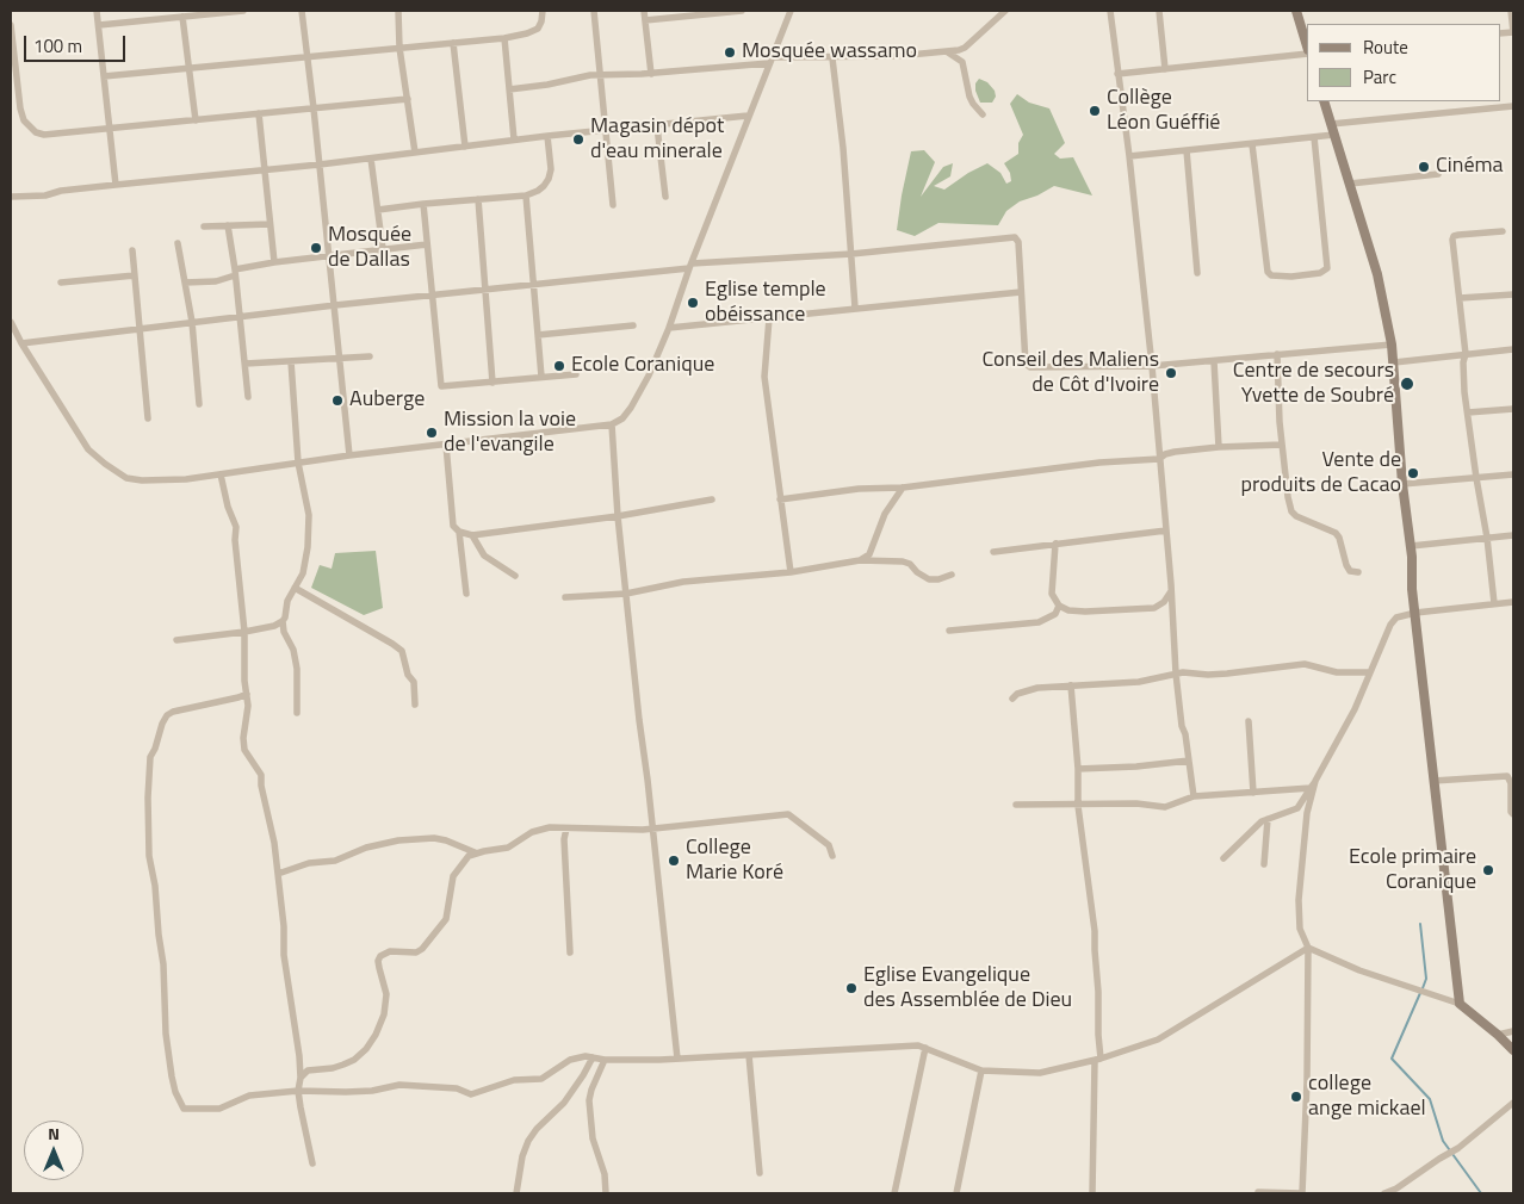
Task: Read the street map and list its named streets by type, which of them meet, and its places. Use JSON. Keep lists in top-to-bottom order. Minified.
{"places":["Mosquée wassamo","Collège Léon Guéffié","Magasin dépot d'eau minerale","Cinéma","Mosquée de Dallas","Eglise temple obéissance","Ecole Coranique","Conseil des Maliens de Côt d'Ivoire","Centre de secours Yvette de Soubré","Auberge","Mission la voie de l'evangile","Vente de produits de Cacao","College Marie Koré","Ecole primaire Coranique","Eglise Evangelique des Assemblée de Dieu","college ange mickael"],"legend":["Route","Parc"],"scale_bar":"100 m","north":"top"}
